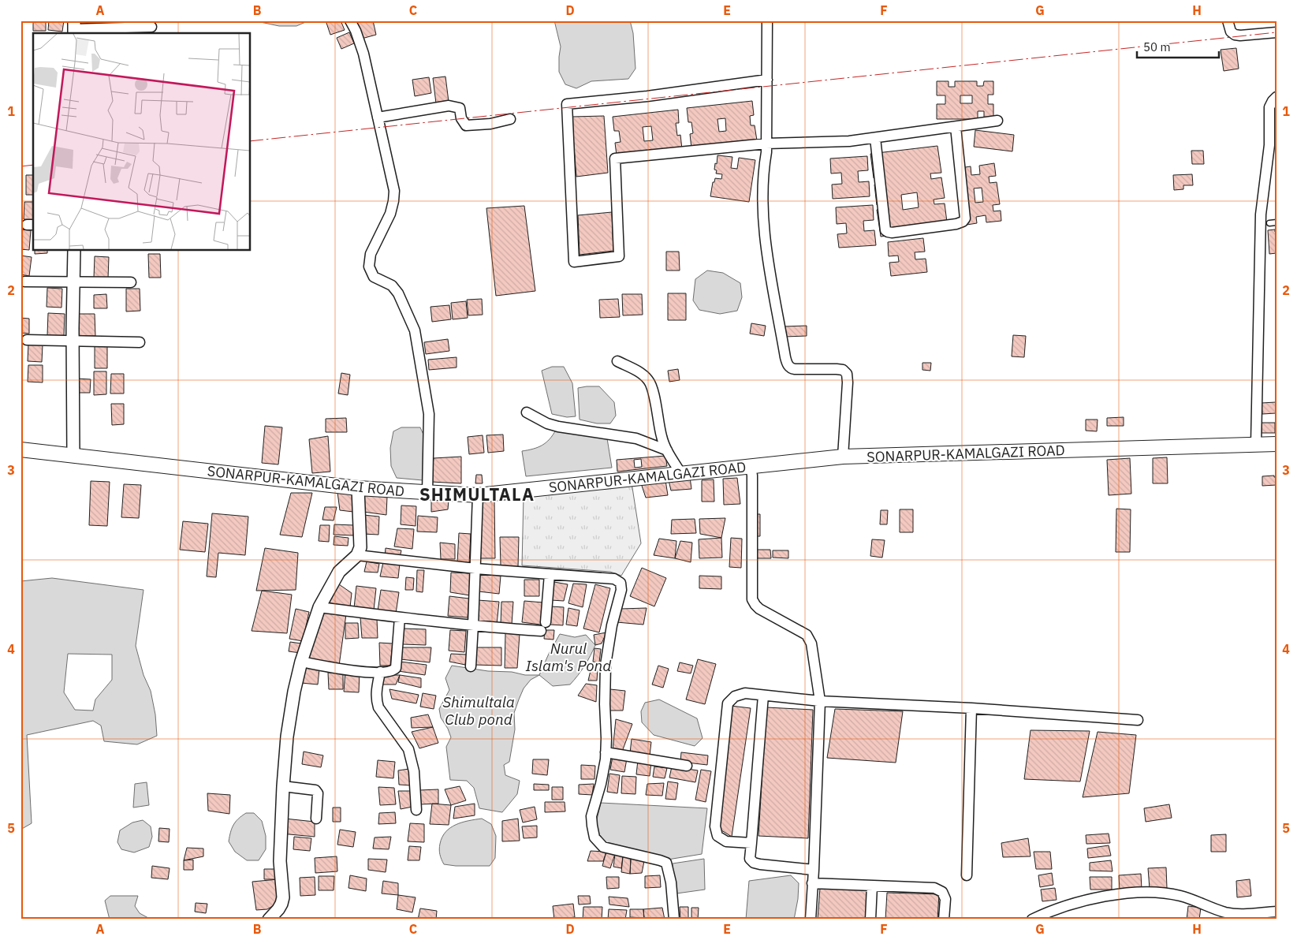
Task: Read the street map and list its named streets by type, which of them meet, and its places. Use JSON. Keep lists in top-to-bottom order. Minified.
{"streets":{"main road":["SONARPUR-KAMALGAZI ROAD"]},"districts":["SHIMULTALA"],"water":["Nurul Islam's Pond","Shimultala Club pond"],"scale_bar":"50 m","grid":{"columns":["A","B","C","D","E","F","G","H"],"rows":["1","2","3","4","5"]}}
